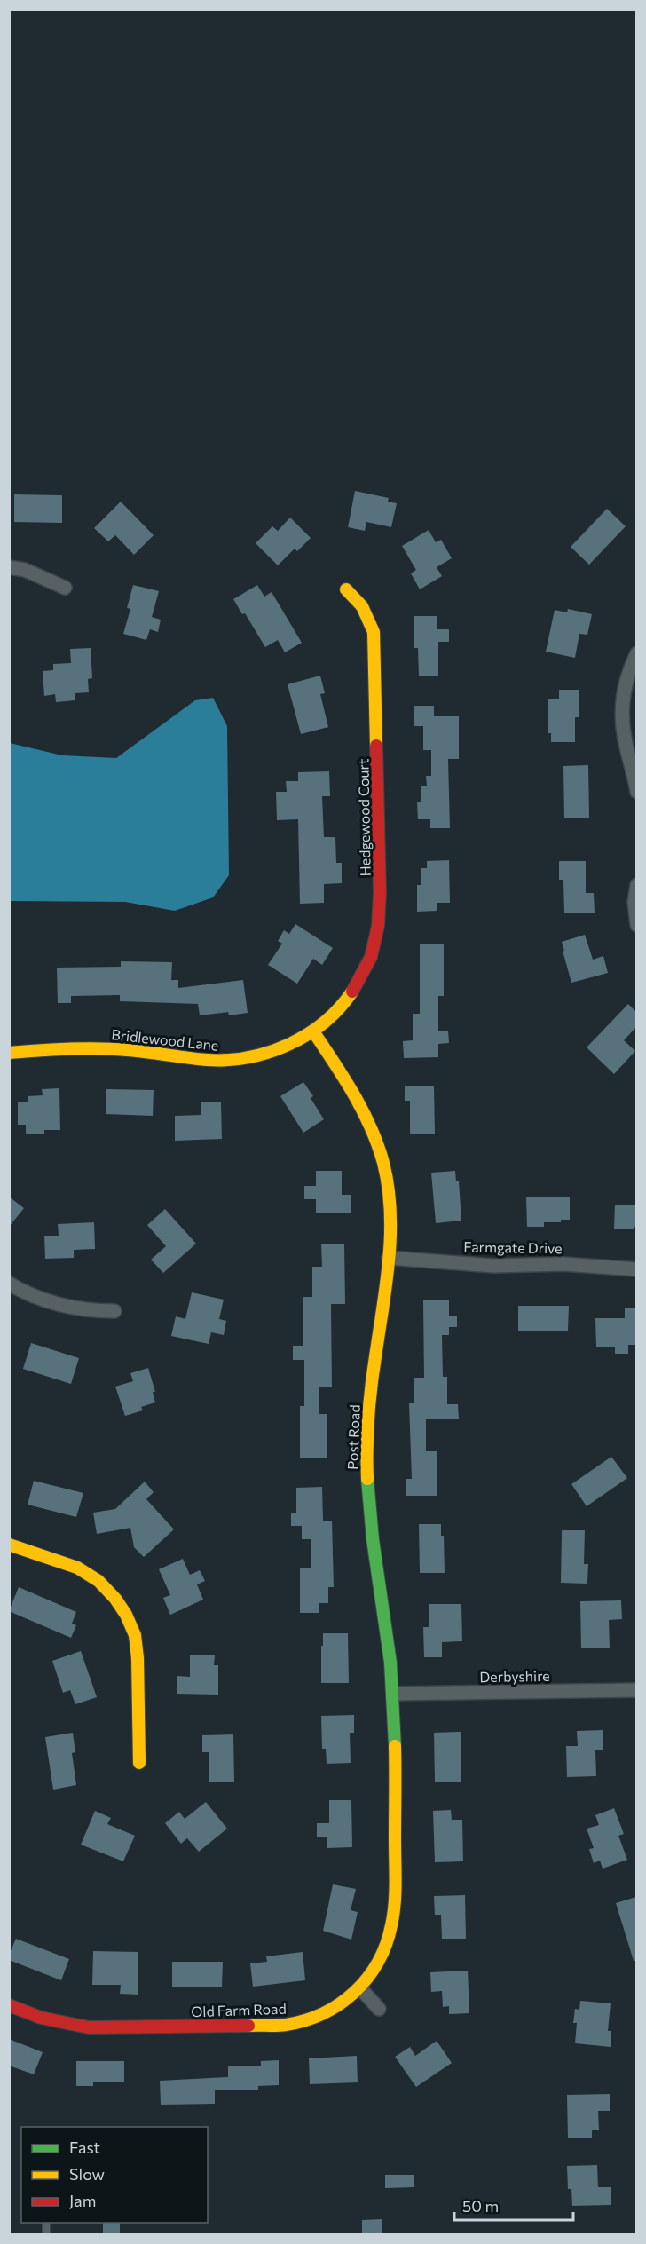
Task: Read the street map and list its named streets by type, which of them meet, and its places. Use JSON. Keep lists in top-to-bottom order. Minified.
{"streets":{"street":["Hedgewood Court","Bridlewood Lane","Farmgate Drive","Post Road","Derbyshire","Old Farm Road"]},"crossings":[["Hedgewood Court","Bridlewood Lane"],["Hedgewood Court","Post Road"],["Bridlewood Lane","Post Road"],["Farmgate Drive","Post Road"],["Post Road","Derbyshire"],["Post Road","Old Farm Road"]],"legend":["Fast","Slow","Jam"],"scale_bar":"50 m"}
